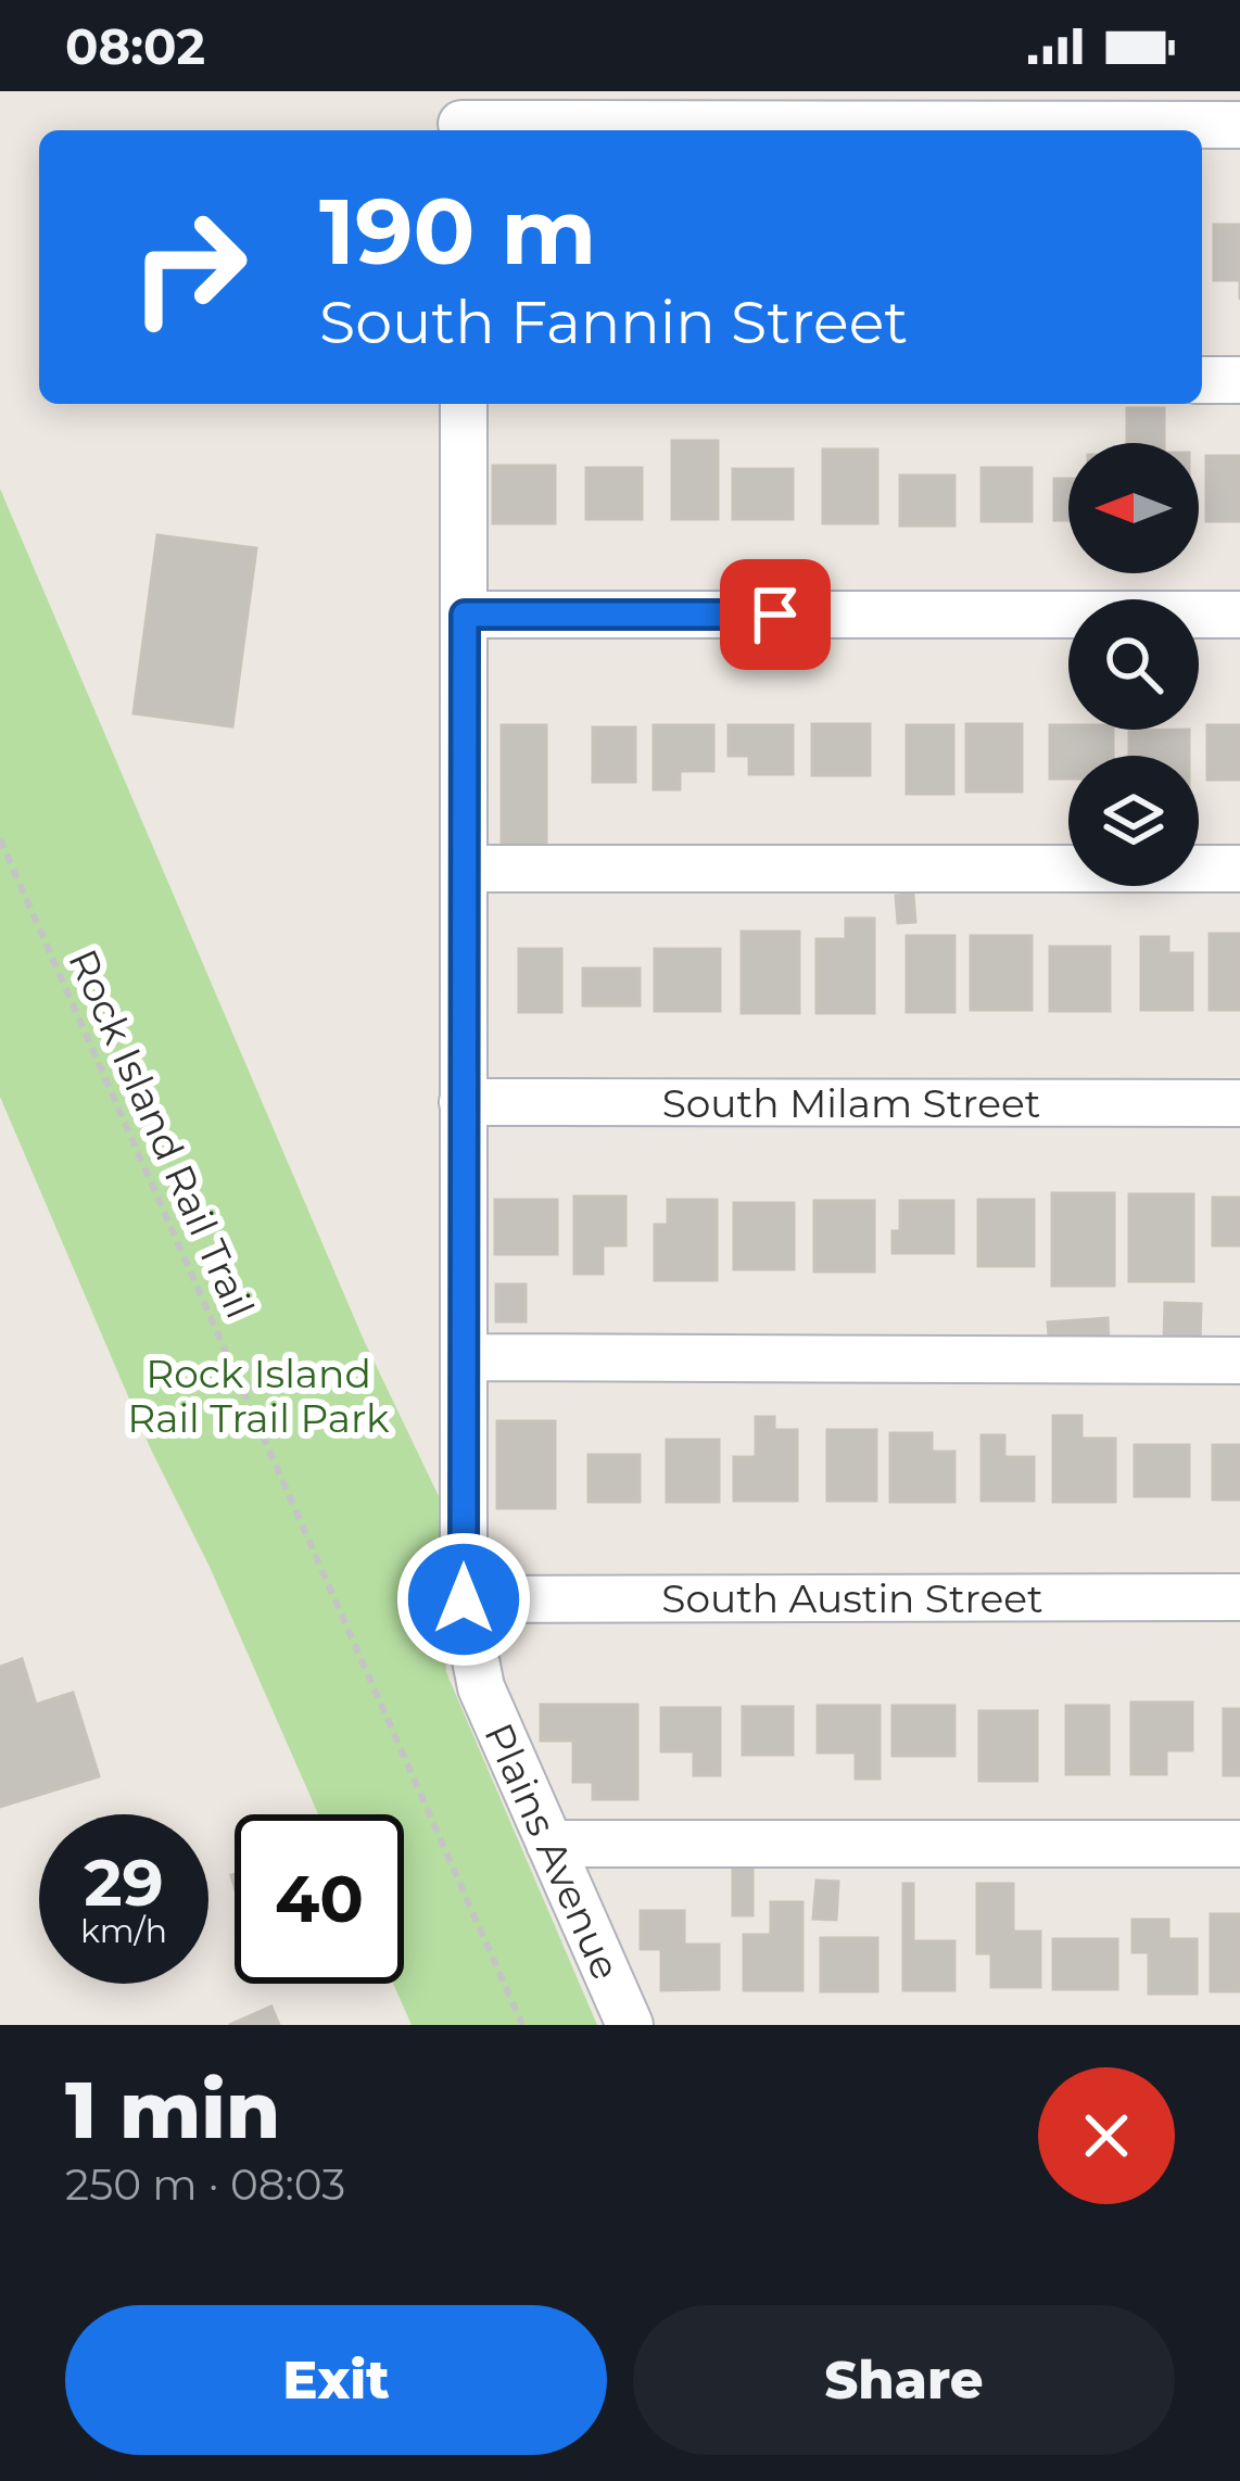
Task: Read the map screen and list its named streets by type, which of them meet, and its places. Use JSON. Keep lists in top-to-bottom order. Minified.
{"streets":{"street":["South Milam Street","South Austin Street","Plains Avenue"],"path":["Rock Island Rail Trail"]},"crossings":[["South Milam Street","Plains Avenue"],["South Austin Street","Plains Avenue"]],"parks":["Rock Island Rail Trail Park"],"north":"left","page":{"status":"08:02","turn":["190 m","South Fannin Street"],"speed":"29 km/h","limit":"40","heading":["1 min","250 m · 08:03"],"buttons":["Exit","Share"]}}
